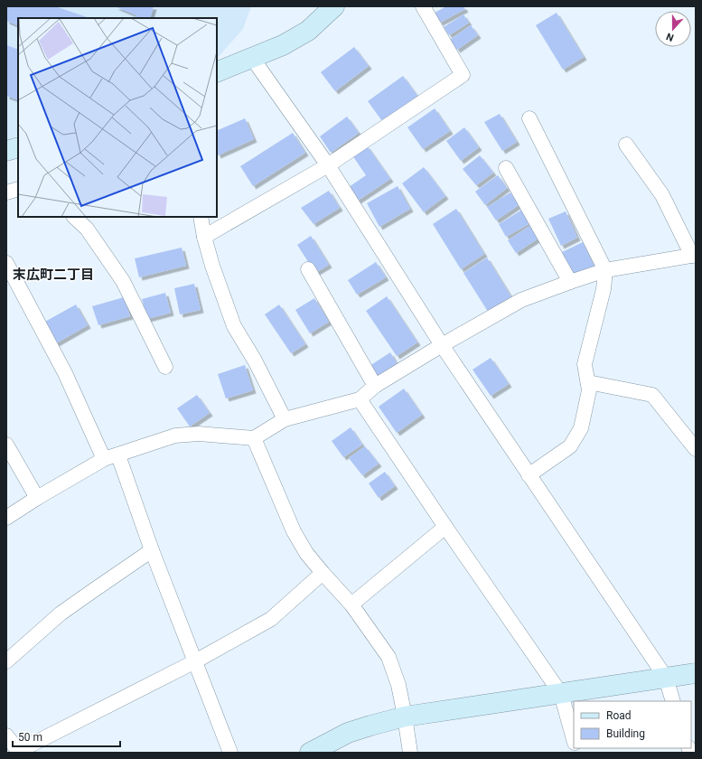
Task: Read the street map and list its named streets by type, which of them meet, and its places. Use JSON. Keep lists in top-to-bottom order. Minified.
{"districts":["末広町二丁目"],"legend":["Road","Building"],"scale_bar":"50 m","north":"bottom"}
